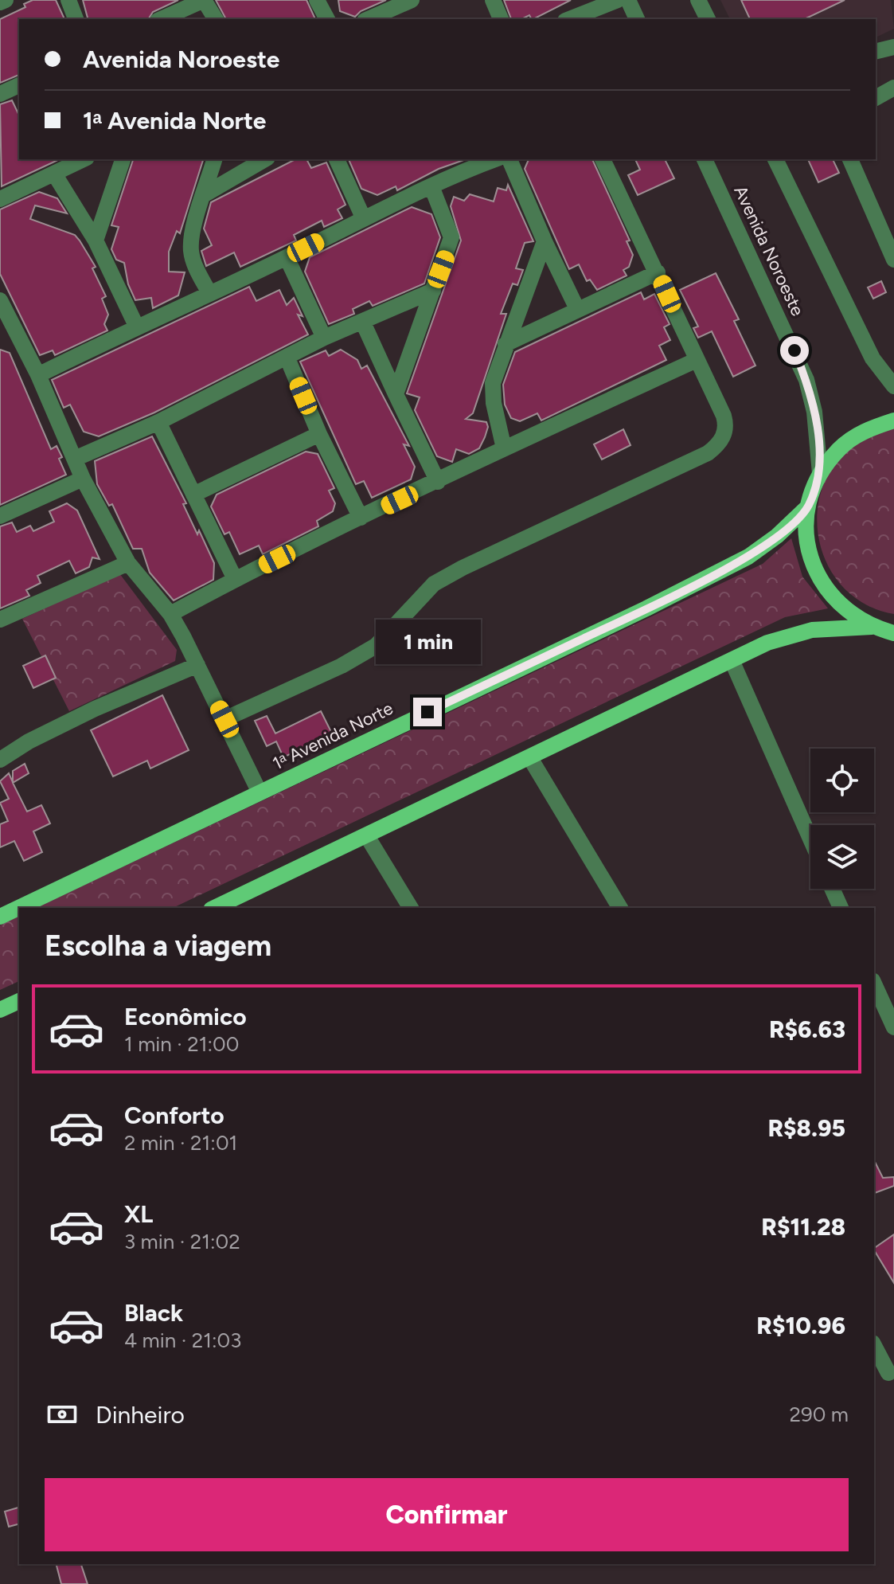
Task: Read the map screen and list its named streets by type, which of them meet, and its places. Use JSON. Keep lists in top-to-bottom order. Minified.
{"streets":{"main road":["1ᵃ Avenida Norte"],"street":["Avenida Noroeste"]},"page":{"banner":["Avenida Noroeste","1ᵃ Avenida Norte"],"bubble":"1 min","heading":"Escolha a viagem","list":[{"name":"Econômico","note":"1 min · 21:00","value":"R$6.63"},{"name":"Conforto","note":"2 min · 21:01","value":"R$8.95"},{"name":"XL","note":"3 min · 21:02","value":"R$11.28"},{"name":"Black","note":"4 min · 21:03","value":"R$10.96"}],"pay":["Dinheiro","290 m"],"buttons":"Confirmar"}}
